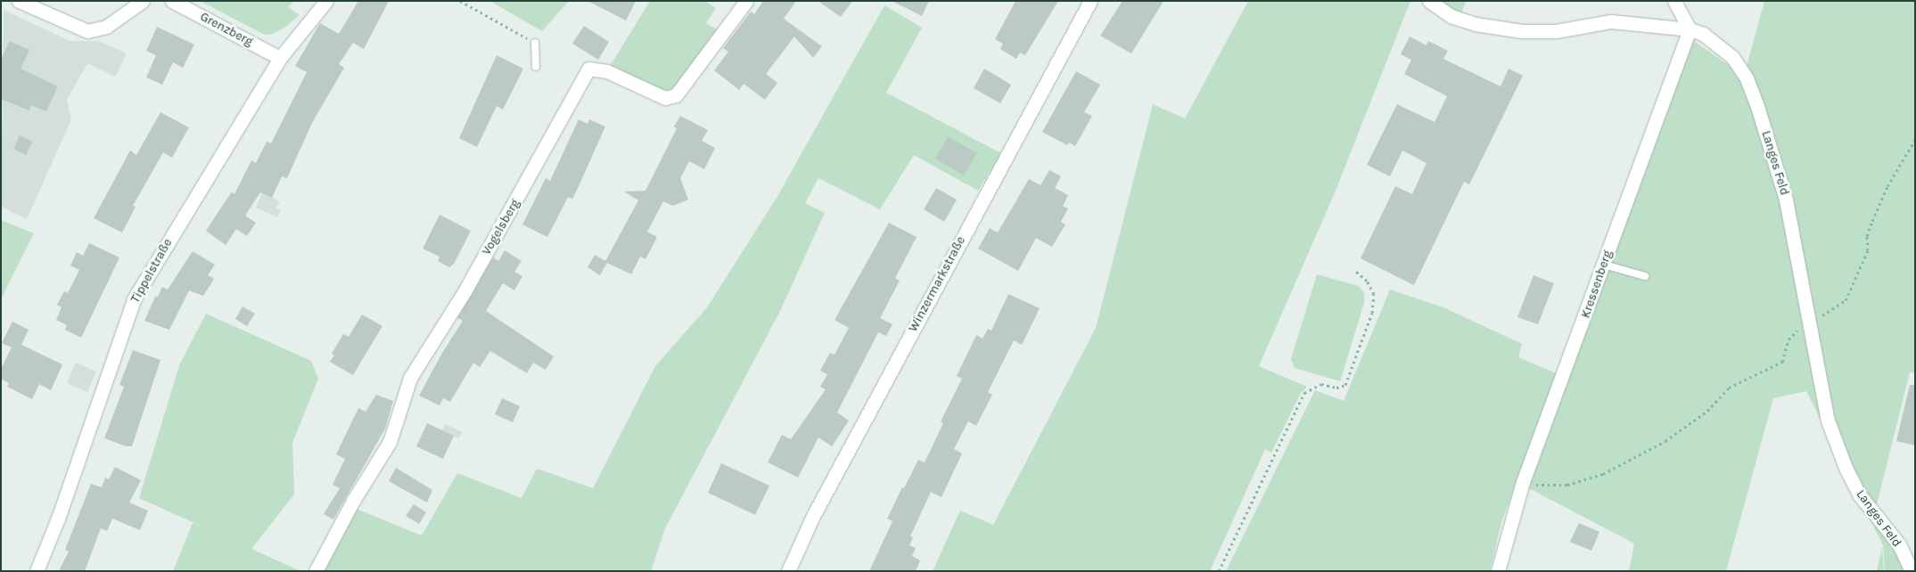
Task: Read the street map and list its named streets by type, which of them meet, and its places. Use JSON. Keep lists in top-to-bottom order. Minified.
{"streets":{"street":["Grenzberg","Langes Feld","Vogelsberg","Tippelstraße","Winzermarkstraße","Kressenberg"]},"crossings":[["Grenzberg","Tippelstraße"],["Langes Feld","Kressenberg"]]}
